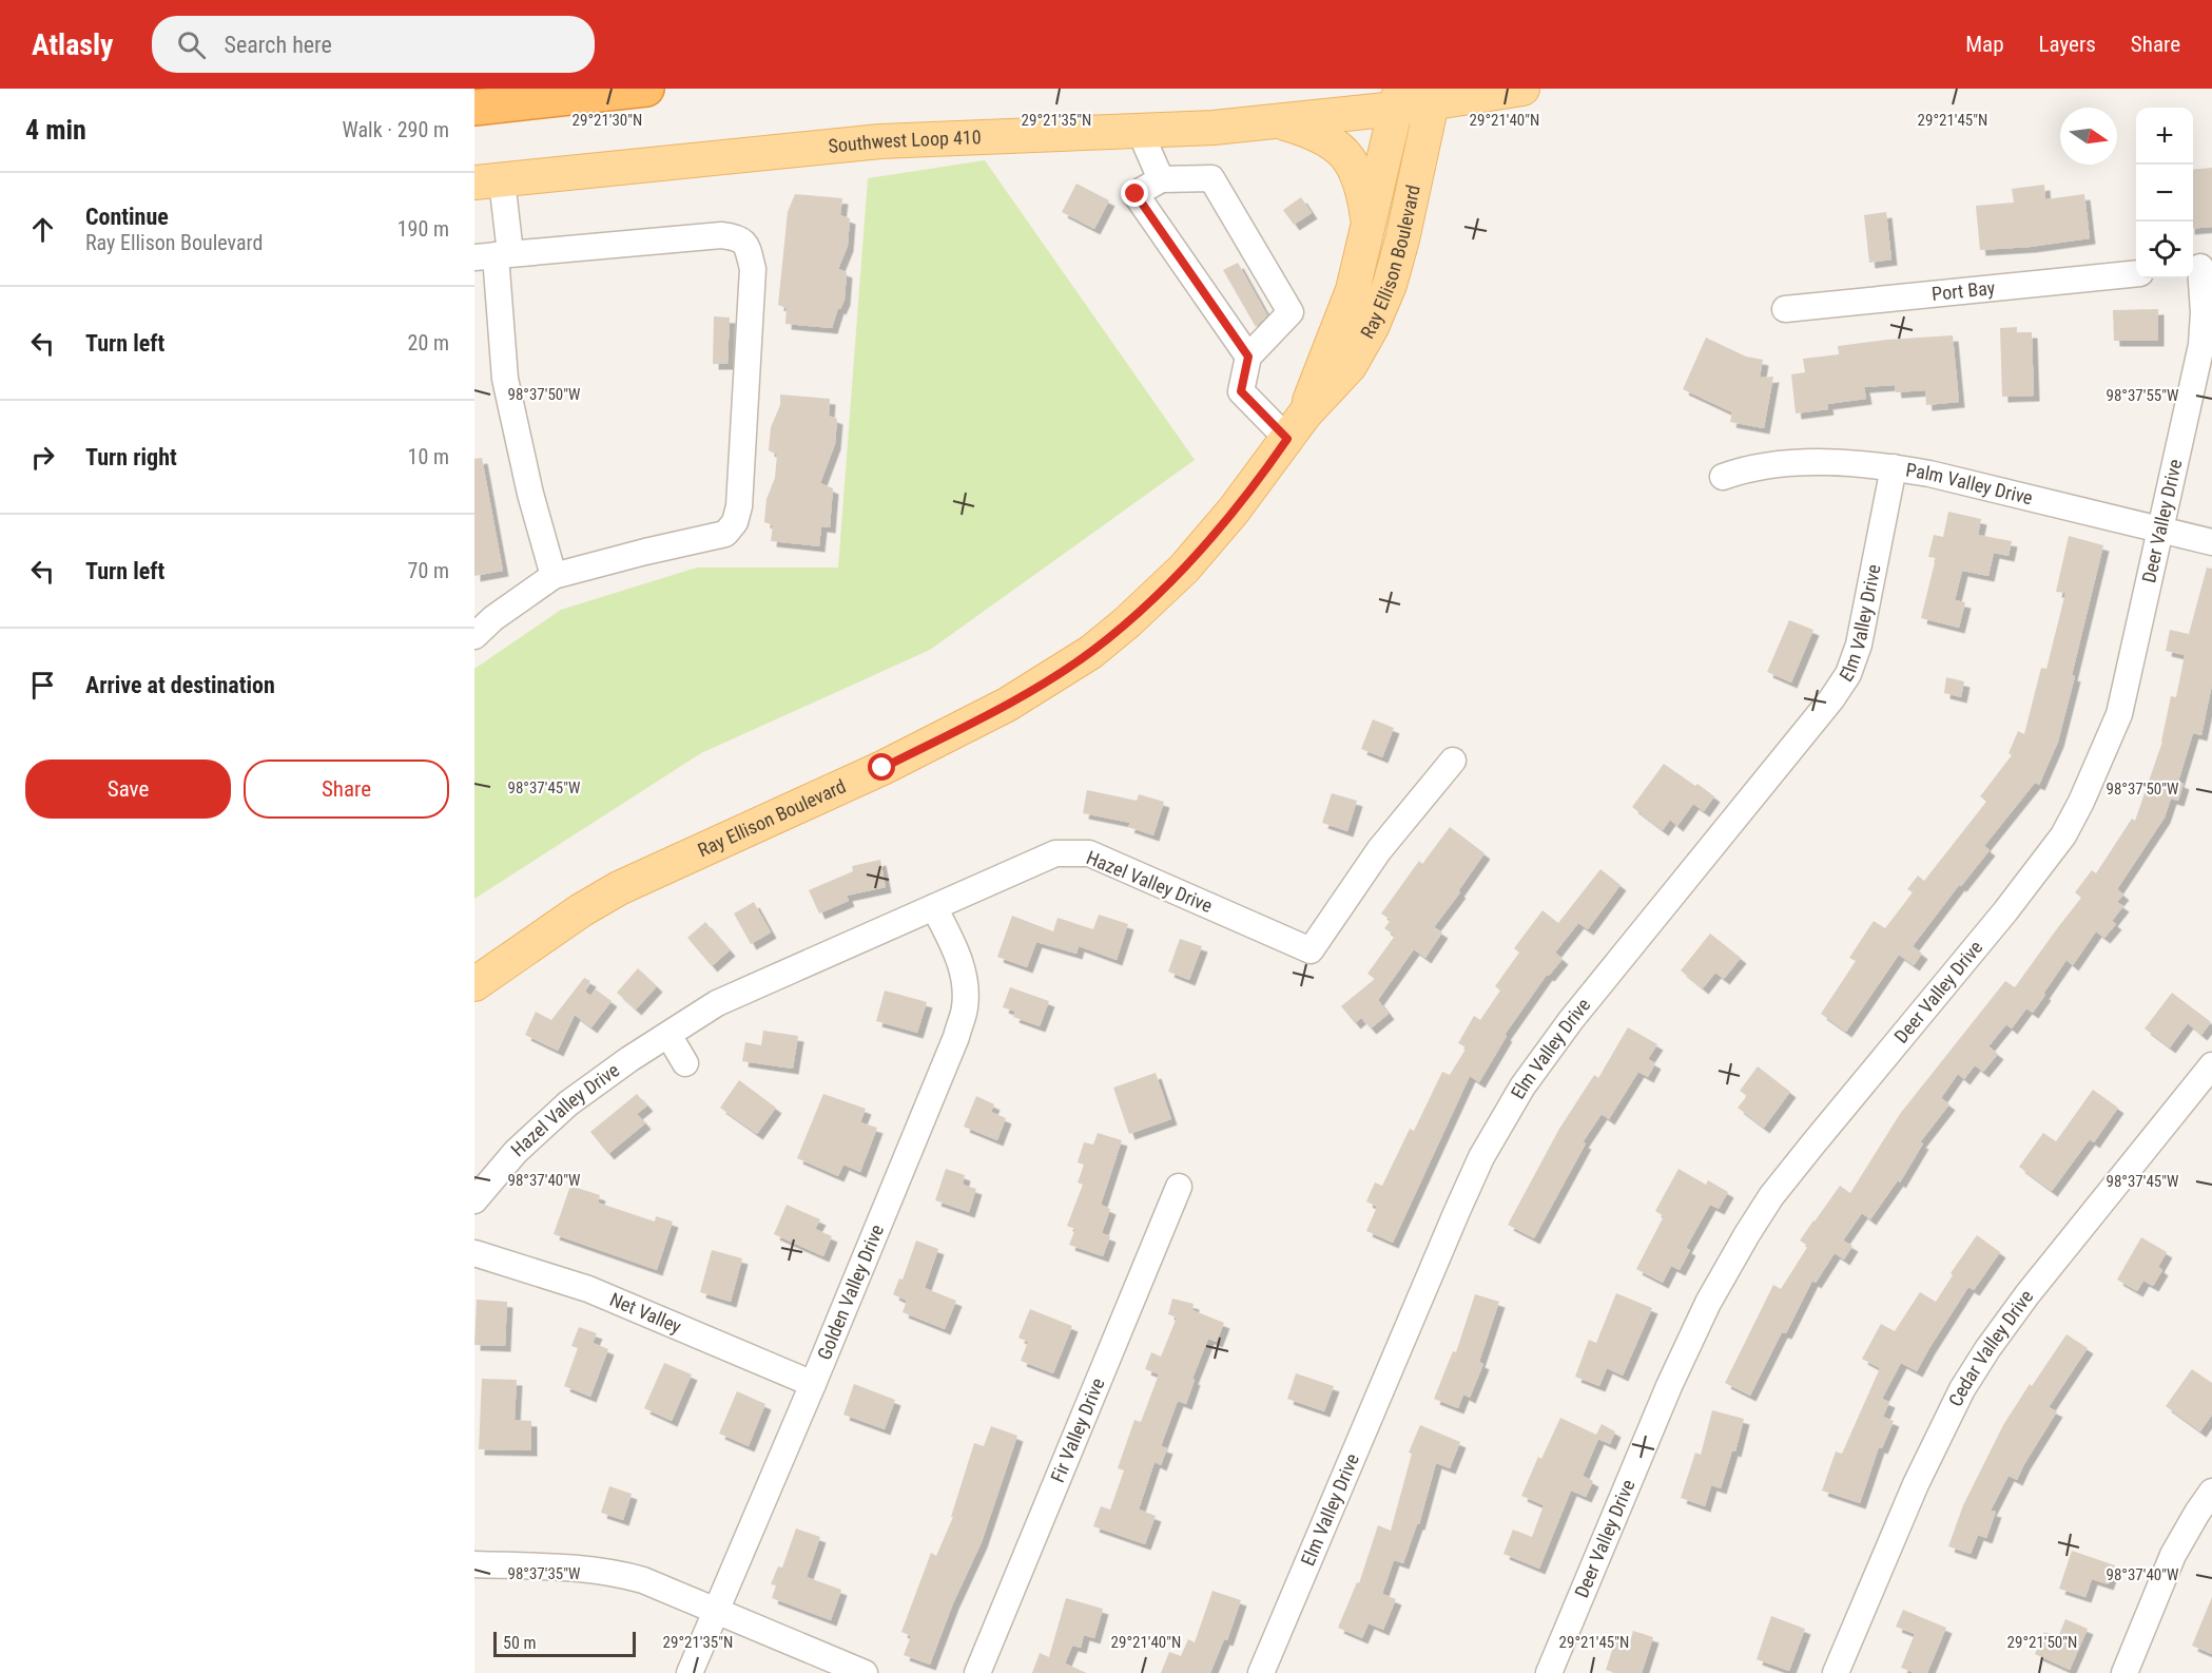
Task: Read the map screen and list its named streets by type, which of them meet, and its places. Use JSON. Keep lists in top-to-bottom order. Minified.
{"streets":{"main road":["Southwest Loop 410","Ray Ellison Boulevard"],"street":["Port Bay","Palm Valley Drive","Deer Valley Drive","Elm Valley Drive","Hazel Valley Drive","Golden Valley Drive","Net Valley","Cedar Valley Drive","Fir Valley Drive"]},"crossings":[["Southwest Loop 410","Ray Ellison Boulevard"],["Palm Valley Drive","Deer Valley Drive"],["Palm Valley Drive","Elm Valley Drive"],["Hazel Valley Drive","Golden Valley Drive"],["Golden Valley Drive","Net Valley"]],"scale_bar":"50 m","north":"right","page":{"header":"Atlasly","search":"Search here","nav":["Map","Layers","Share"],"heading":["4 min","Walk · 290 m"],"map_buttons":["+","−"],"list":[["Continue","Ray Ellison Boulevard","190 m"],["Turn left","20 m"],["Turn right","10 m"],["Turn left","70 m"],"Arrive at destination"],"buttons":["Save","Share"],"scale":"50 m"},"coordinates":["29°21'30\"N","29°21'35\"N","29°21'40\"N","29°21'45\"N","98°37'50\"W","98°37'55\"W","98°37'45\"W","98°37'40\"W","98°37'35\"W","29°21'50\"N"]}
